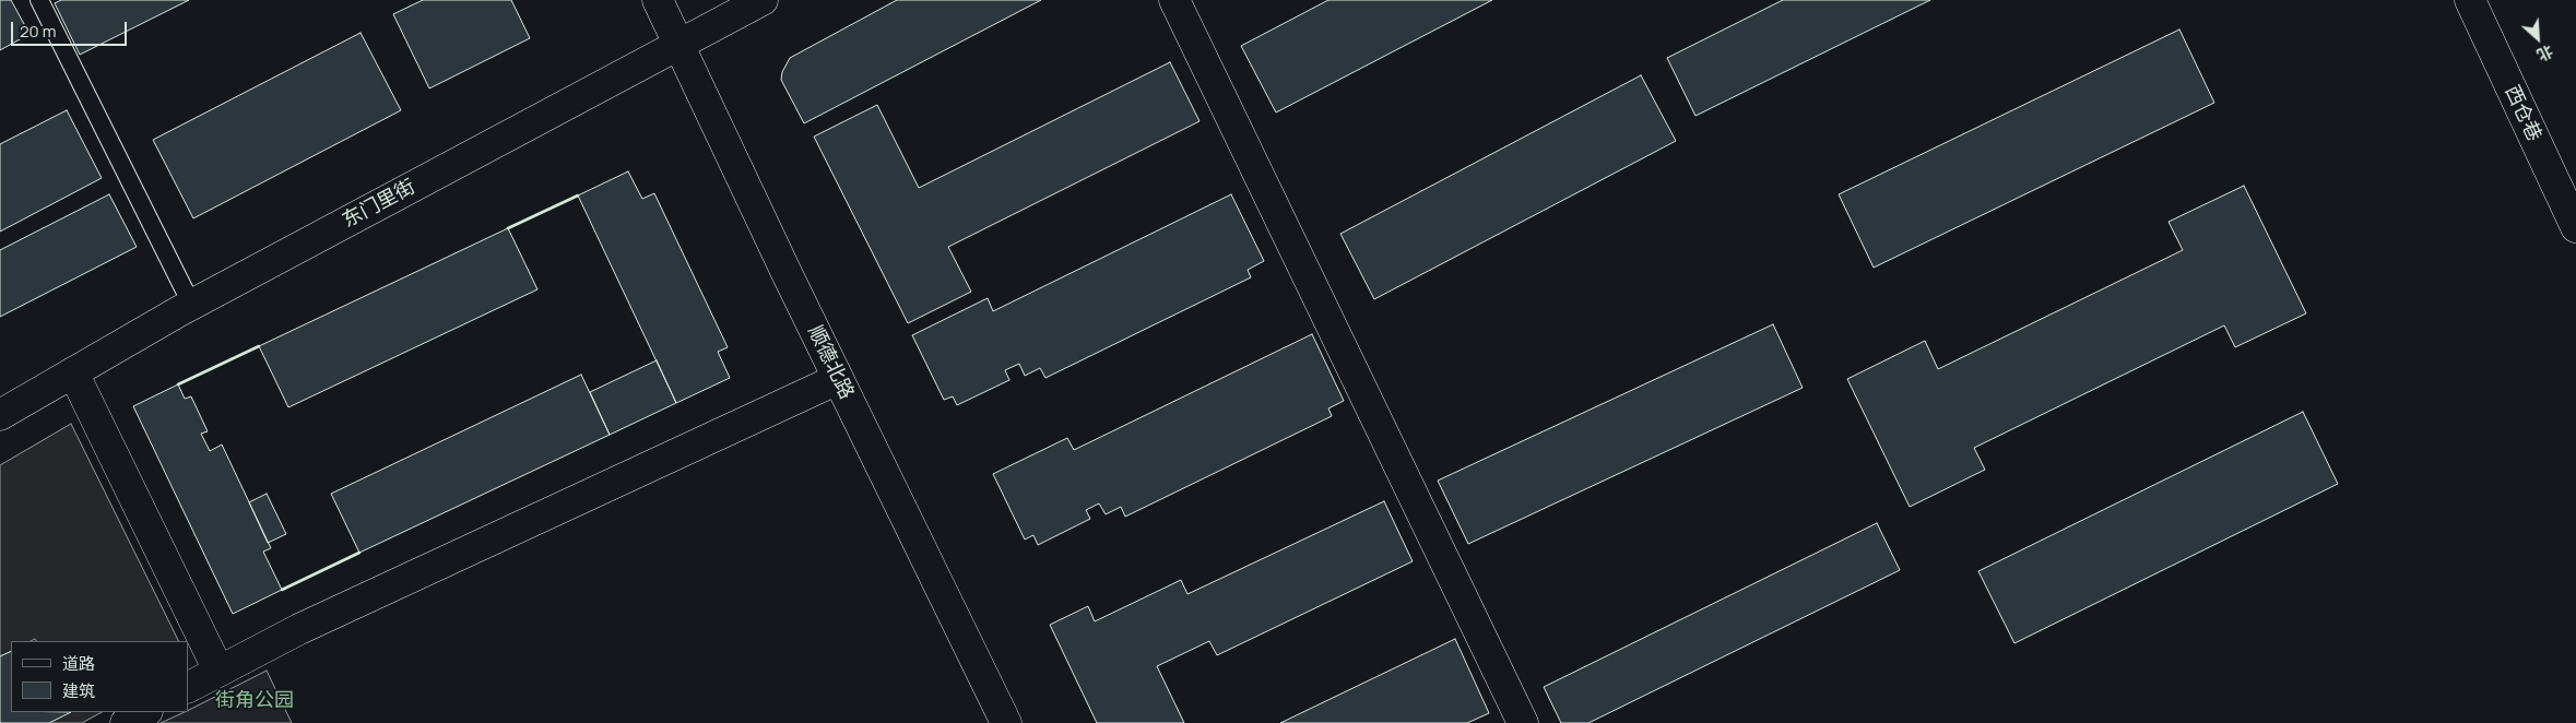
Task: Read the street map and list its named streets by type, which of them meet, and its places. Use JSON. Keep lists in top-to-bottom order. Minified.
{"streets":{"street":["西仓巷","东门里街","顺德北路"]},"crossings":[["东门里街","顺德北路"]],"parks":["街角公园"],"legend":["道路","建筑"],"scale_bar":"20 m","north":"bottom right"}
